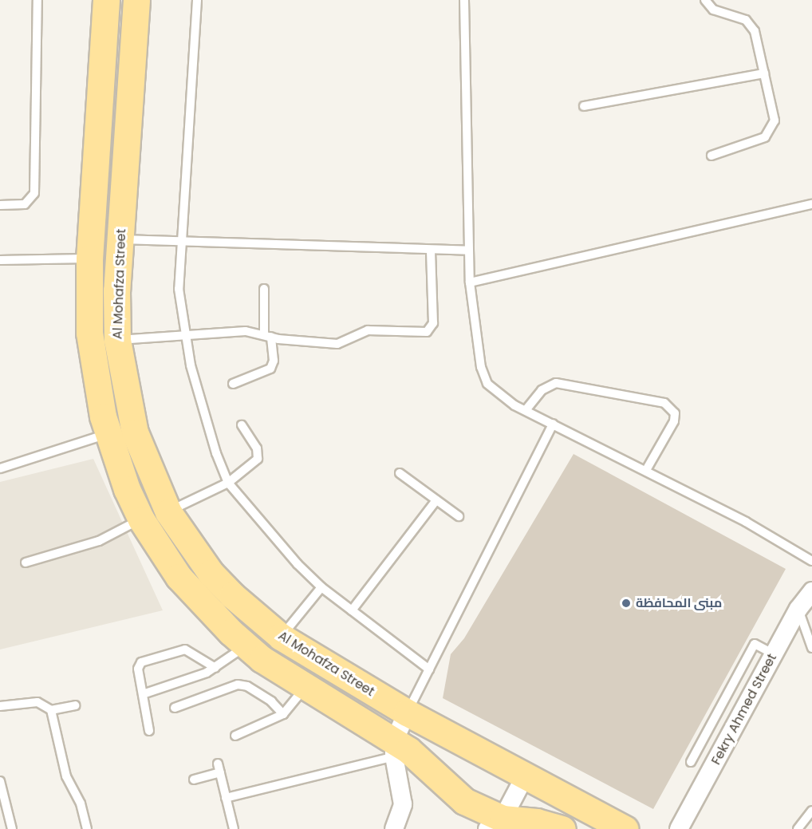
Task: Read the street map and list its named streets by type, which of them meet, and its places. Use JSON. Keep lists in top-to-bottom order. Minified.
{"streets":{"main road":["Al Mohafza Street"],"street":["Fekry Ahmed Street"]},"places":["مبنى المحافظة"]}
